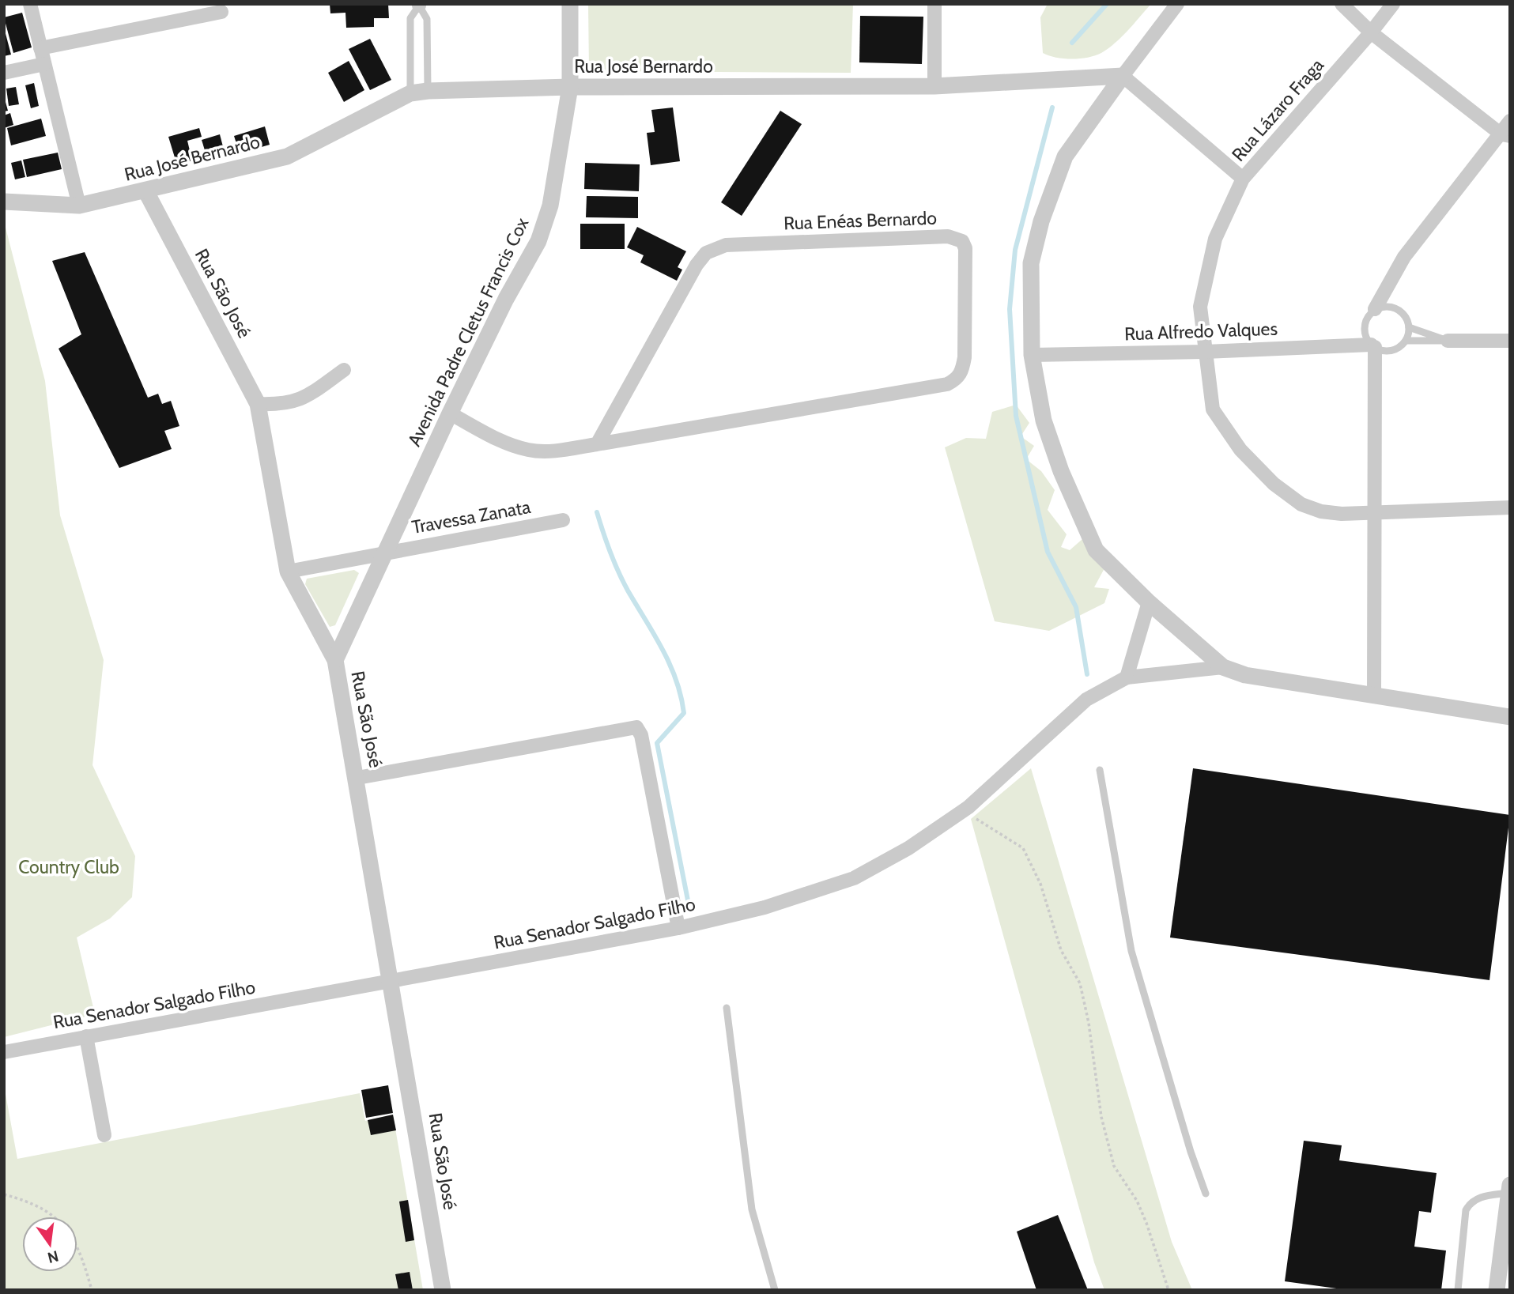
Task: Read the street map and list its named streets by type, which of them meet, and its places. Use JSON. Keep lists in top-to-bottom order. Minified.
{"streets":{"street":["Rua José Bernardo","Rua Lázaro Fraga","Rua Enéas Bernardo","Rua São José","Rua Alfredo Valques","Avenida Padre Cletus Francis Cox","Travessa Zanata","Rua Senador Salgado Filho"]},"crossings":[["Rua José Bernardo","Rua São José"],["Rua José Bernardo","Avenida Padre Cletus Francis Cox"],["Rua Lázaro Fraga","Rua Alfredo Valques"],["Rua Enéas Bernardo","Avenida Padre Cletus Francis Cox"],["Rua São José","Avenida Padre Cletus Francis Cox"],["Rua São José","Travessa Zanata"],["Rua São José","Rua Senador Salgado Filho"],["Avenida Padre Cletus Francis Cox","Travessa Zanata"]],"parks":["Country Club"],"north":"bottom"}
